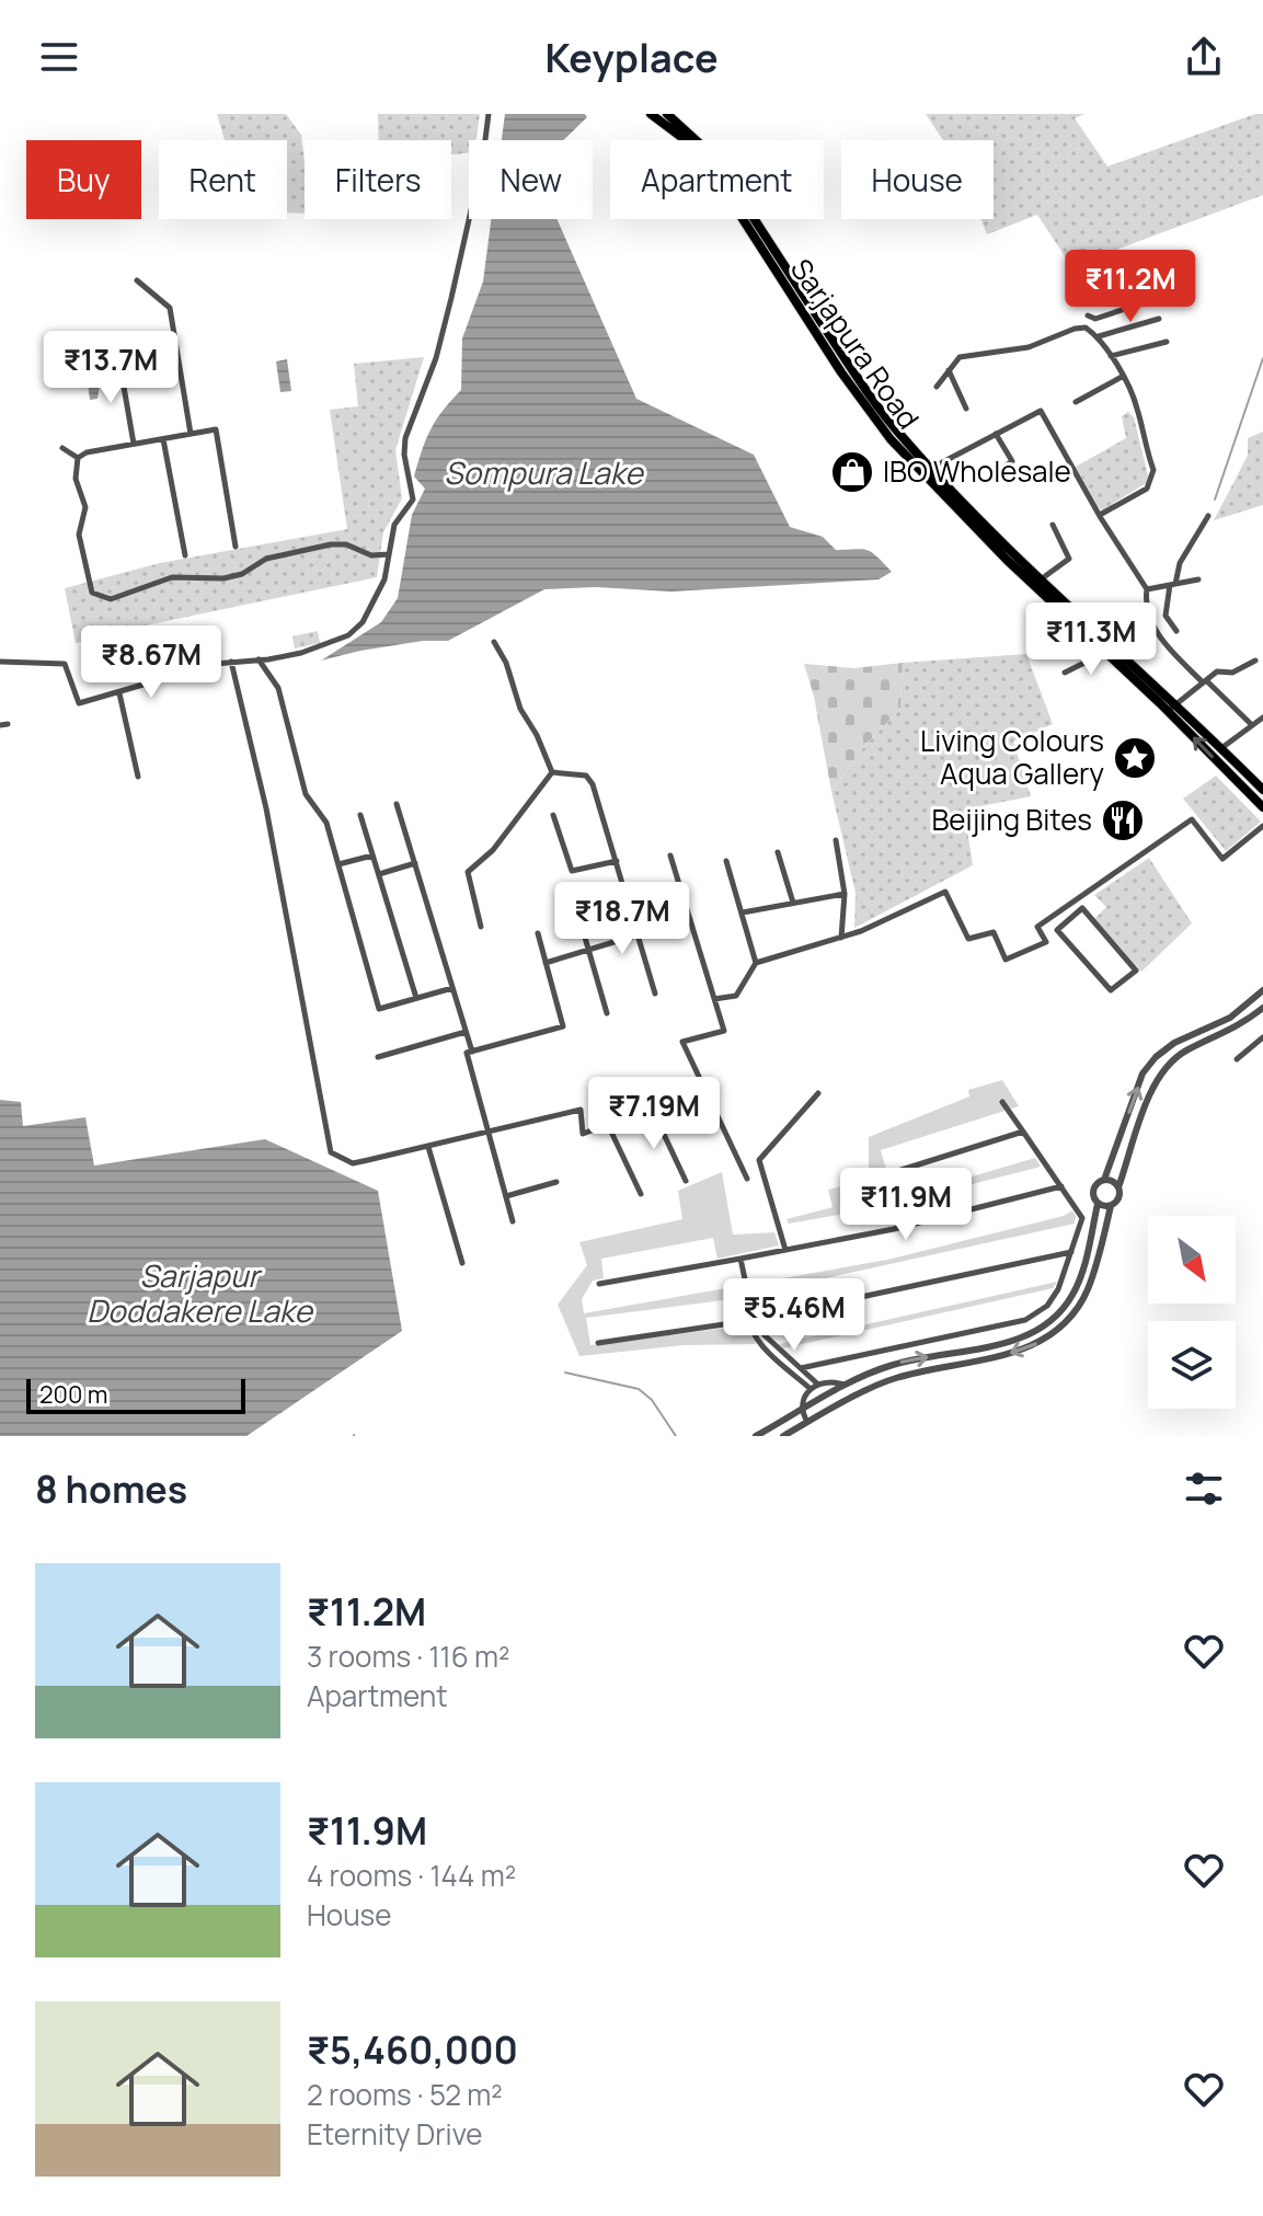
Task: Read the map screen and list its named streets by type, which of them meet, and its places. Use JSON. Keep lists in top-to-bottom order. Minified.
{"streets":{"main road":["Sarjapura Road"]},"water":["Sompura Lake","Sarjapur Doddakere Lake"],"places":{"shop":["IBO Wholesale"],"place":["Living Colours Aqua Gallery"],"restaurant":["Beijing Bites"]},"scale_bar":"200 m","north":"bottom right","page":{"header":"Keyplace","chip":["Buy","Rent","Filters","New","Apartment","House"],"price":["₹11.2M","₹13.7M","₹11.3M","₹8.67M","₹18.7M","₹7.19M","₹11.9M","₹5.46M"],"scale":"200 m","heading":"8 homes","list":[{"name":"₹11.2M","note":"3 rooms · 116 m² · Apartment"},{"name":"₹11.9M","note":"4 rooms · 144 m² · House"},{"name":"₹5,460,000","note":"2 rooms · 52 m² · Eternity Drive"}]}}
